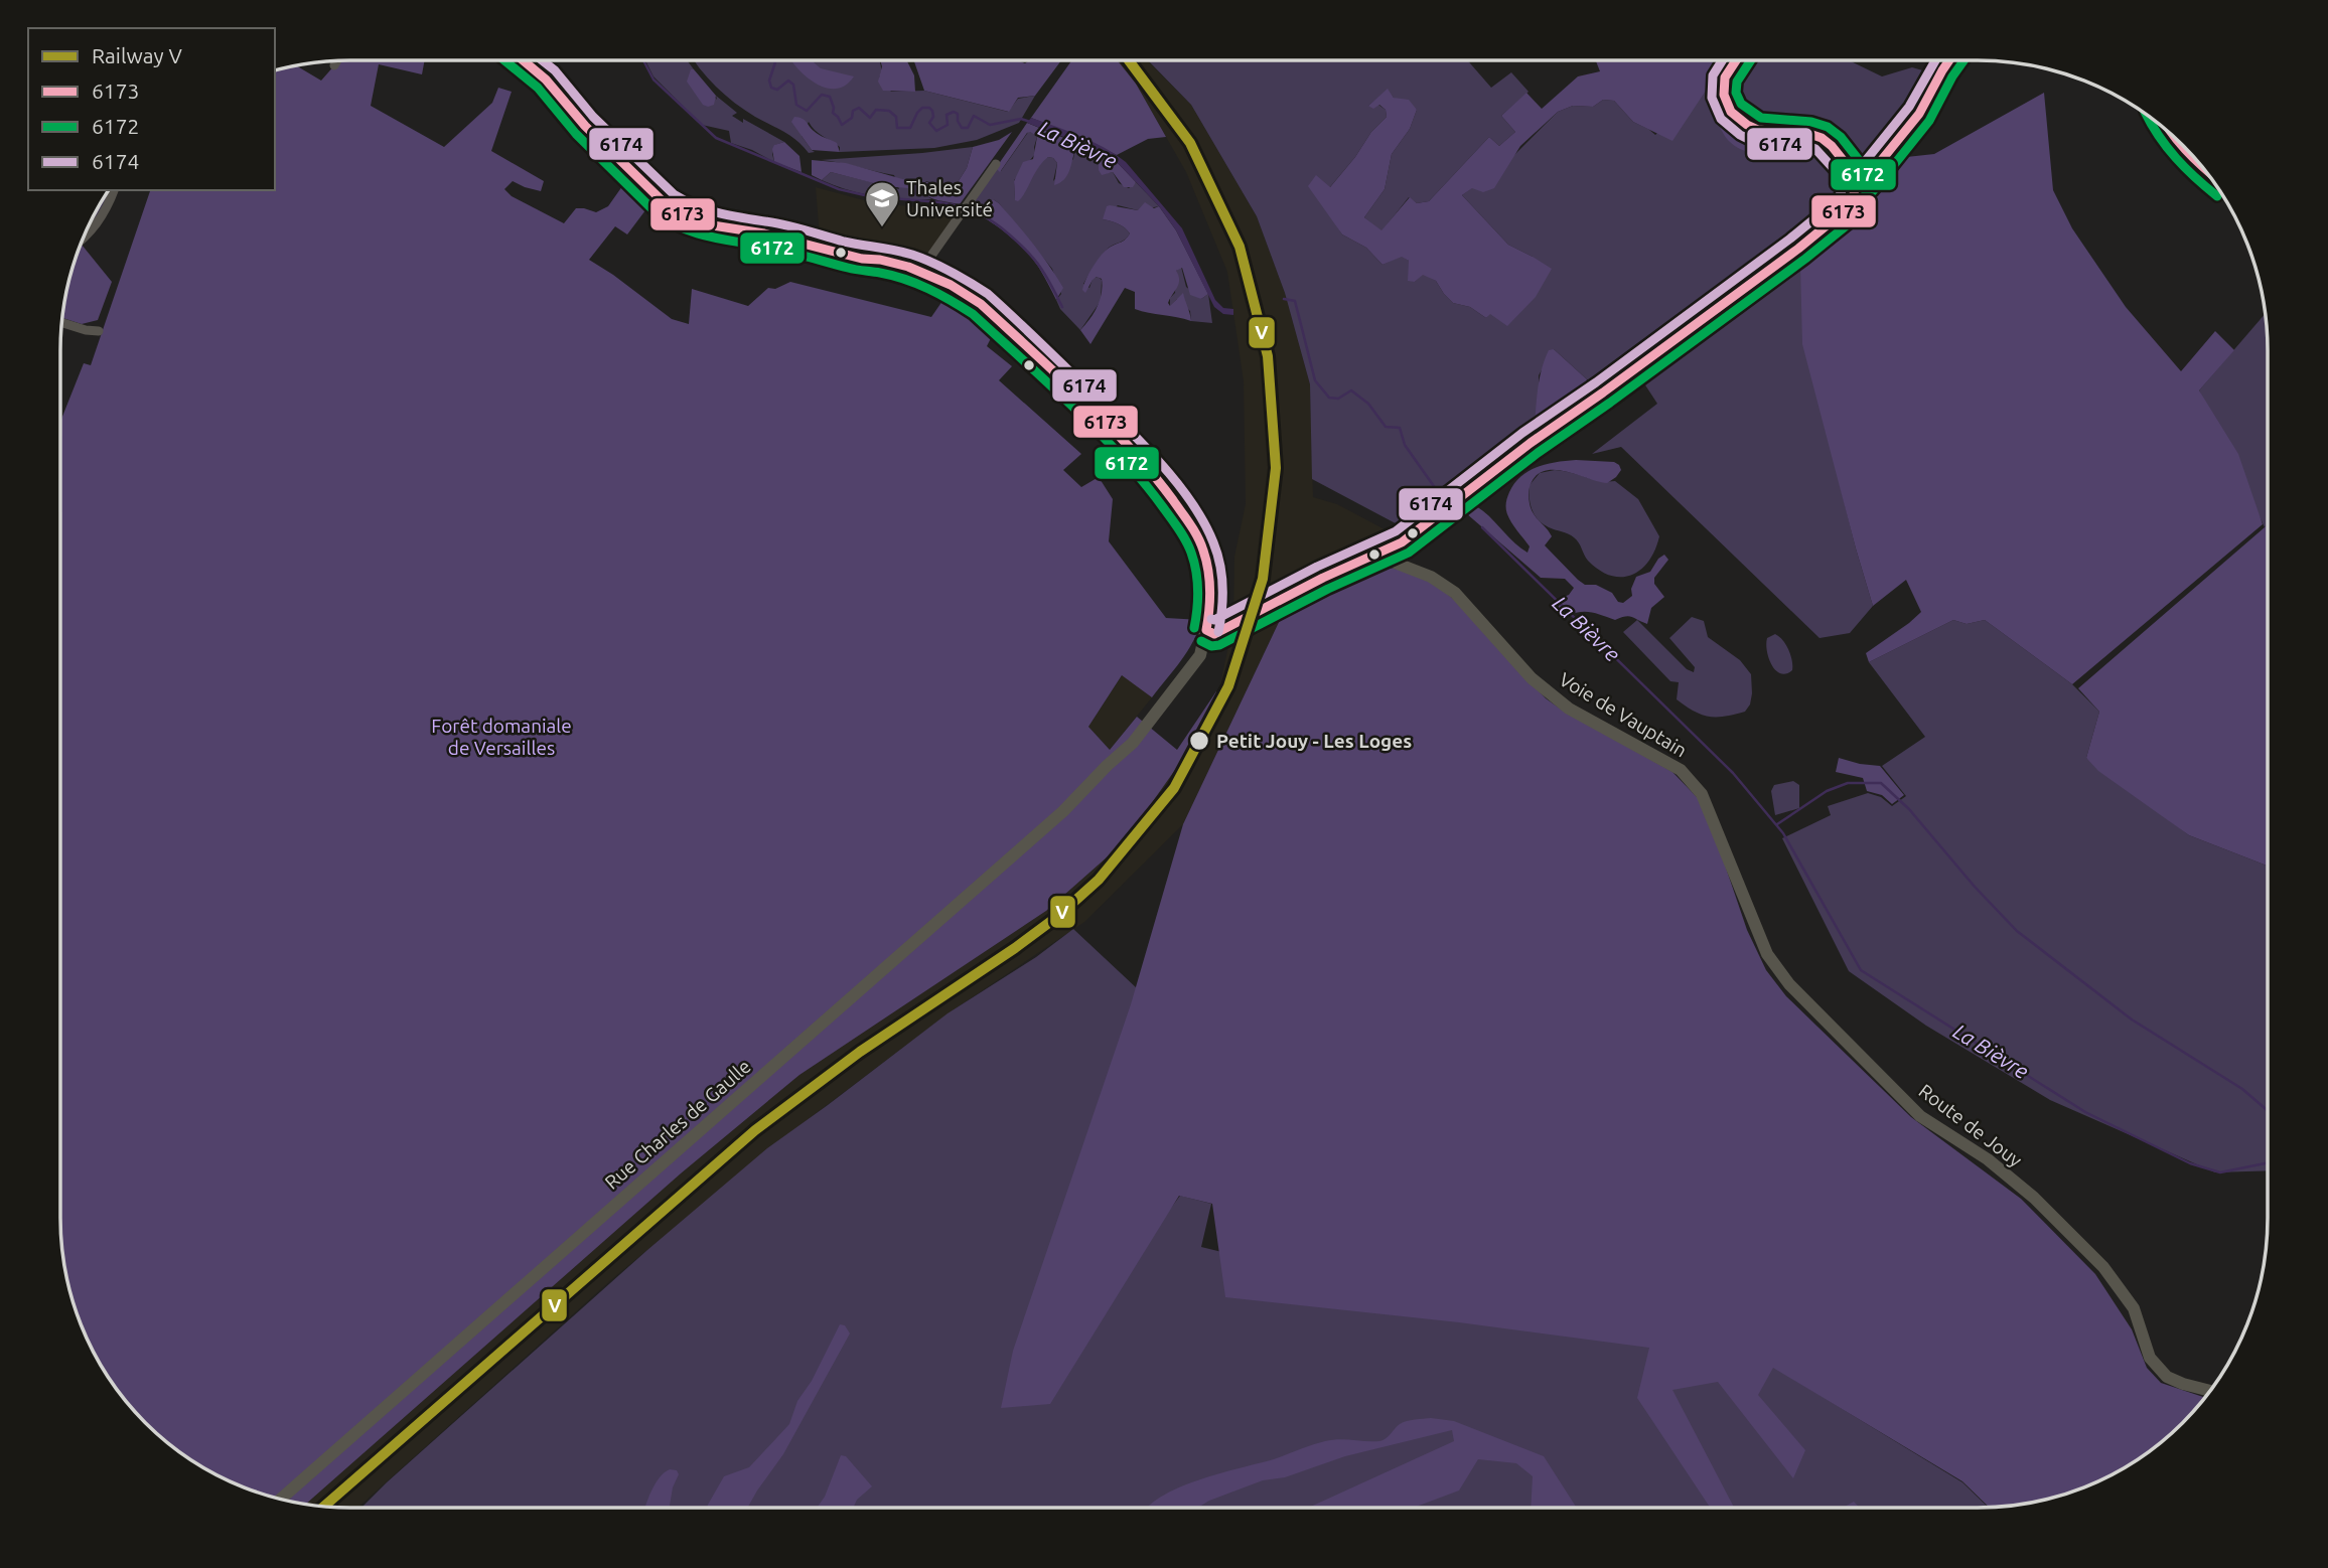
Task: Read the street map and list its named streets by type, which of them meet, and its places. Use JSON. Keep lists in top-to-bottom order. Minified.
{"streets":{"street":["Voie de Vauptain","Rue Charles de Gaulle","Route de Jouy"]},"crossings":[["Voie de Vauptain","Route de Jouy"]],"water":["La Bièvre"],"parks":["Forêt domaniale de Versailles"],"places":{"school or university":["Thales Université"],"other":["Petit Jouy - Les Loges"]},"lines":["rail line V","transit line 6173","transit line 6172","transit line 6174"],"legend":["Railway V","6173","6172","6174"]}
